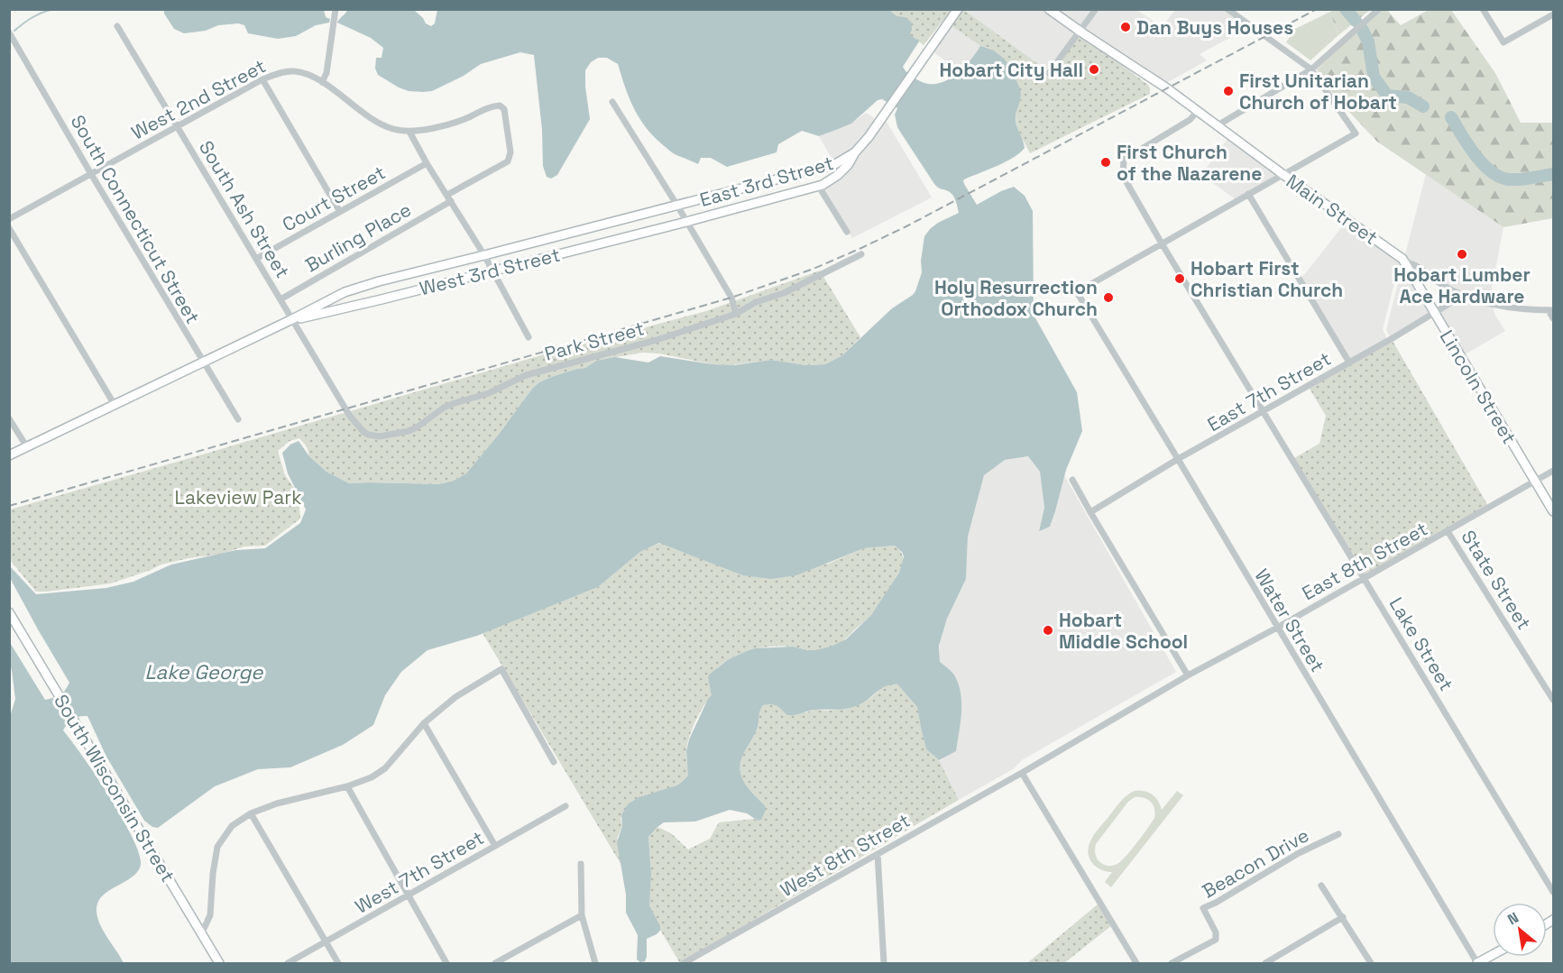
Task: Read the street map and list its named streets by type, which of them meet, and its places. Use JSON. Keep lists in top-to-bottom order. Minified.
{"streets":{"street":["West 2nd Street","East 3rd Street","Court Street","South Ash Street","Main Street","South Connecticut Street","Burling Place","West 3rd Street","Park Street","Lincoln Street","East 7th Street","East 8th Street","State Street","Water Street","Lake Street","South Wisconsin Street","West 8th Street","Beacon Drive","West 7th Street"]},"crossings":[["West 2nd Street","South Ash Street"],["West 2nd Street","South Connecticut Street"],["West 2nd Street","Burling Place"],["East 3rd Street","West 3rd Street"],["Court Street","South Ash Street"],["South Ash Street","Burling Place"],["South Ash Street","West 3rd Street"],["South Ash Street","Park Street"],["Main Street","Lincoln Street"],["Main Street","East 7th Street"],["Main Street","Lake Street"],["South Connecticut Street","West 3rd Street"],["Lincoln Street","East 7th Street"],["Lincoln Street","East 8th Street"],["East 7th Street","Water Street"],["East 7th Street","Lake Street"],["East 8th Street","State Street"],["East 8th Street","Water Street"],["East 8th Street","Lake Street"],["East 8th Street","West 8th Street"],["Water Street","Lake Street"]],"water":["Lake George"],"parks":["Lakeview Park"],"places":["Dan Buys Houses","Hobart City Hall","First Unitarian Church of Hobart","First Church of the Nazarene","Hobart Lumber Ace Hardware","Hobart First Christian Church","Holy Resurrection Orthodox Church","Hobart Middle School"],"north":"top left"}
